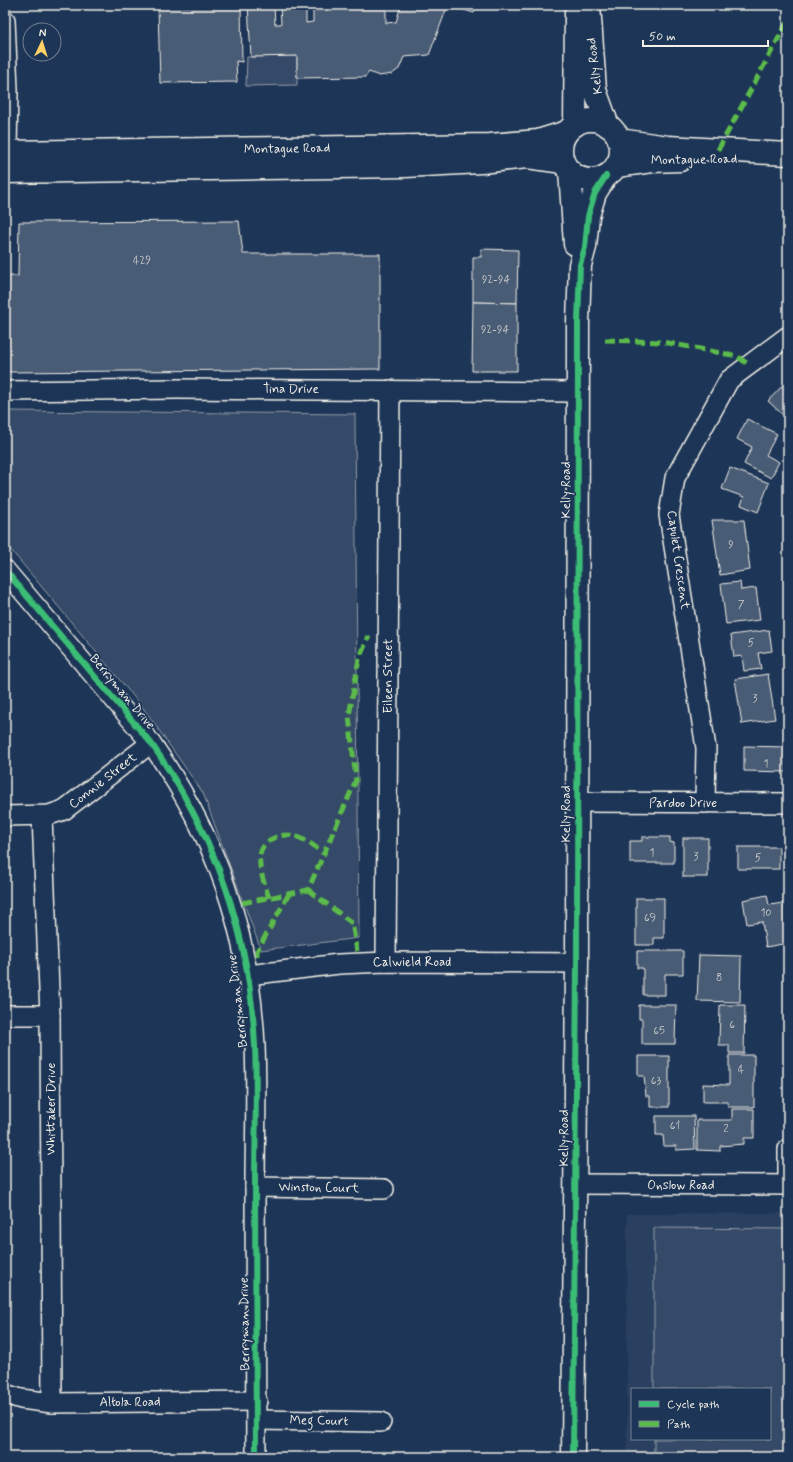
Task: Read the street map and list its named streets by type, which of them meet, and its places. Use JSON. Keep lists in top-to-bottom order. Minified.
{"streets":{"street":["Kelly Road","Montague Road","Tina Drive","Capulet Crescent","Eileen Street","Berryman Drive","Connie Street","Pardoo Drive","Calwield Road","Whittaker Drive","Onslow Road","Winston Court","Altola Road","Meg Court"]},"crossings":[["Kelly Road","Montague Road"],["Kelly Road","Tina Drive"],["Kelly Road","Pardoo Drive"],["Kelly Road","Calwield Road"],["Kelly Road","Onslow Road"],["Tina Drive","Eileen Street"],["Capulet Crescent","Pardoo Drive"],["Eileen Street","Calwield Road"],["Berryman Drive","Connie Street"],["Berryman Drive","Calwield Road"],["Berryman Drive","Winston Court"],["Berryman Drive","Altola Road"],["Berryman Drive","Meg Court"],["Connie Street","Whittaker Drive"],["Whittaker Drive","Altola Road"]],"house_numbers":["429","92-94","92-94","9","7","5","3","1","1","3","5","10","69","8","6","65","4","63","61","2"],"legend":["Cycle path","Path"],"scale_bar":"50 m","north":"top"}
